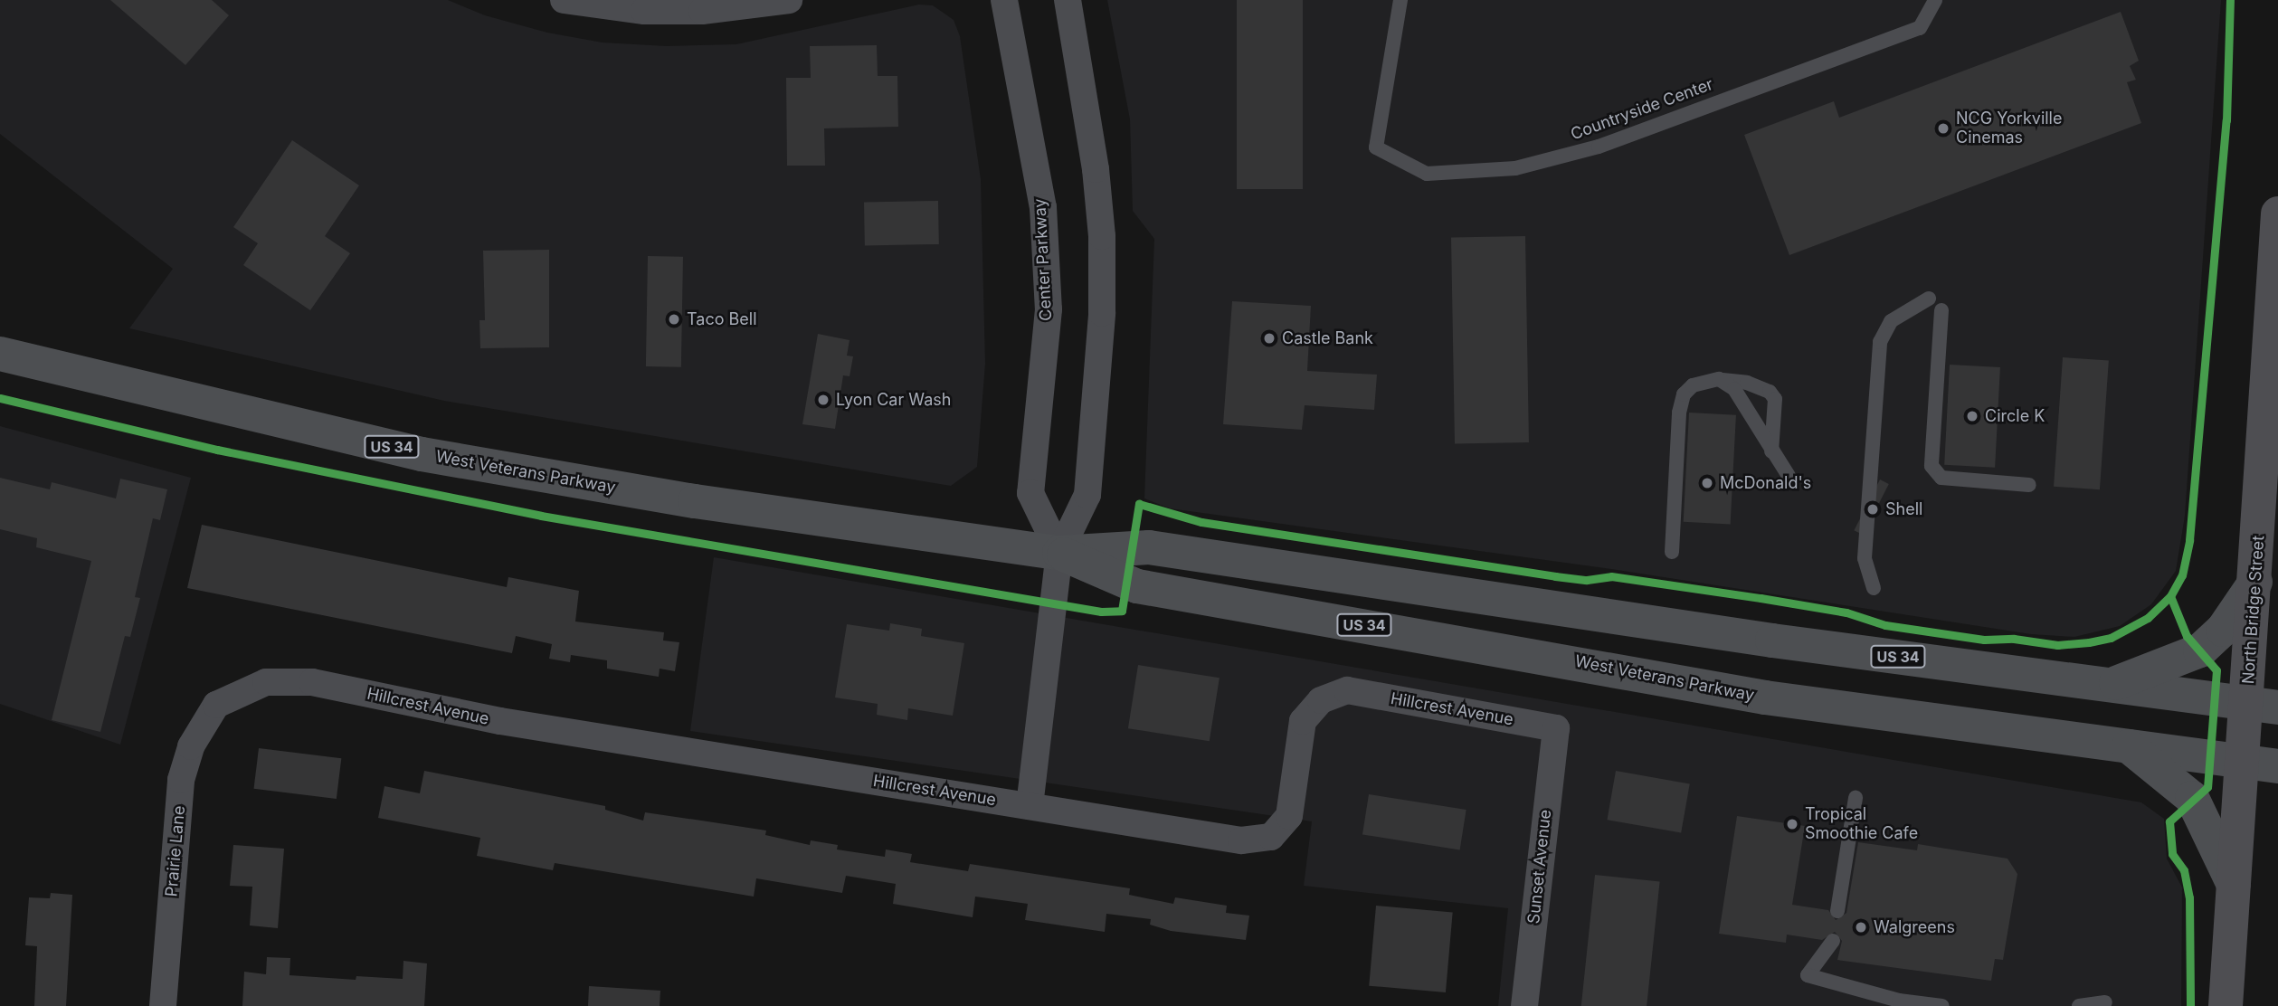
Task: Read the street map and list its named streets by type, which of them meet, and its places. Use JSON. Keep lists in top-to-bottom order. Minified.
{"streets":{"highway":["North Bridge Street"],"main road":["US 34","West Veterans Parkway"],"street":["Center Parkway","Hillcrest Avenue","Prairie Lane","Sunset Avenue"],"lane":["Countryside Center"]},"crossings":[["Center Parkway","West Veterans Parkway"],["West Veterans Parkway","North Bridge Street"],["Hillcrest Avenue","Prairie Lane"],["Hillcrest Avenue","Sunset Avenue"]],"places":["NCG Yorkville Cinemas","Taco Bell","Castle Bank","Lyon Car Wash","Circle K","McDonald's","Shell","Tropical Smoothie Cafe","Walgreens"]}
